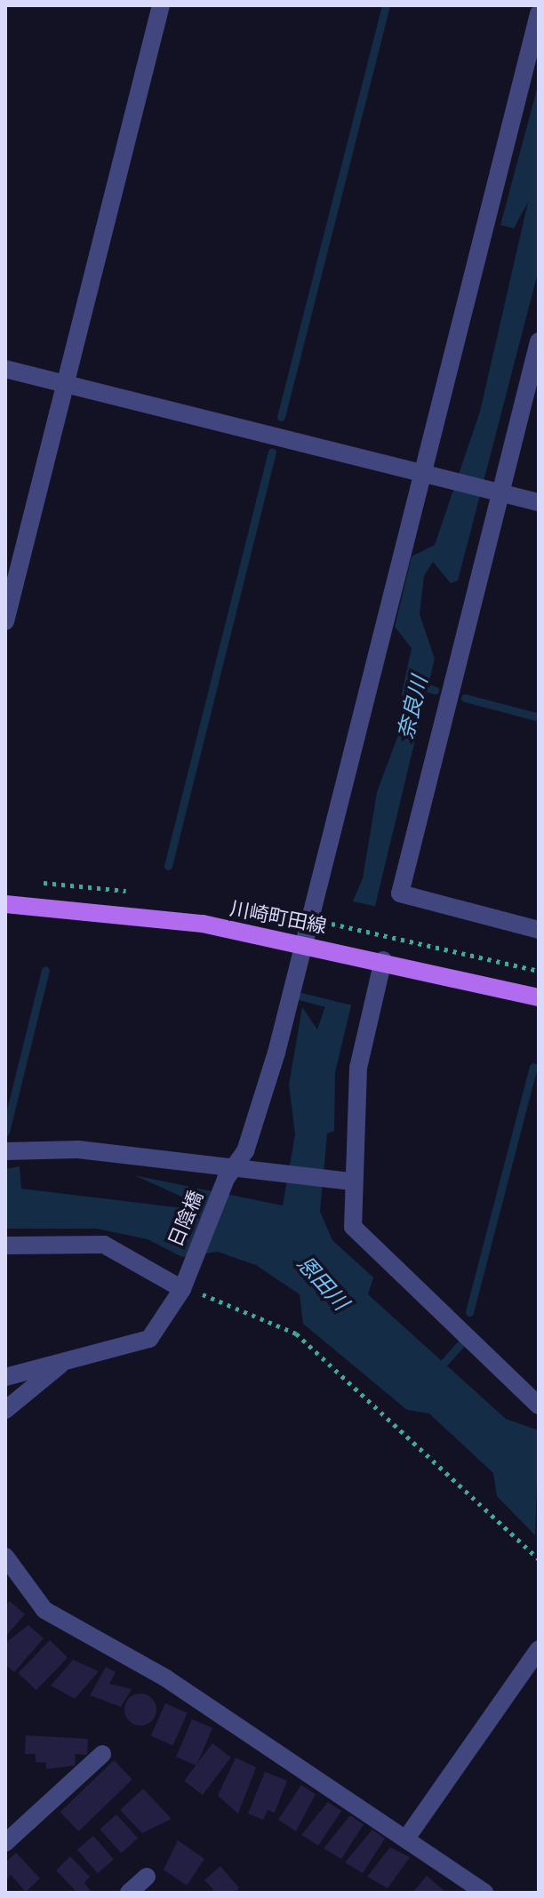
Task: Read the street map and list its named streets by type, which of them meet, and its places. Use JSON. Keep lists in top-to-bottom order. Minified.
{"streets":{"main road":["川崎町田線"],"street":["日陰橋"]},"crossings":[["川崎町田線","日陰橋"]],"water":["奈良川","恩田川"]}
